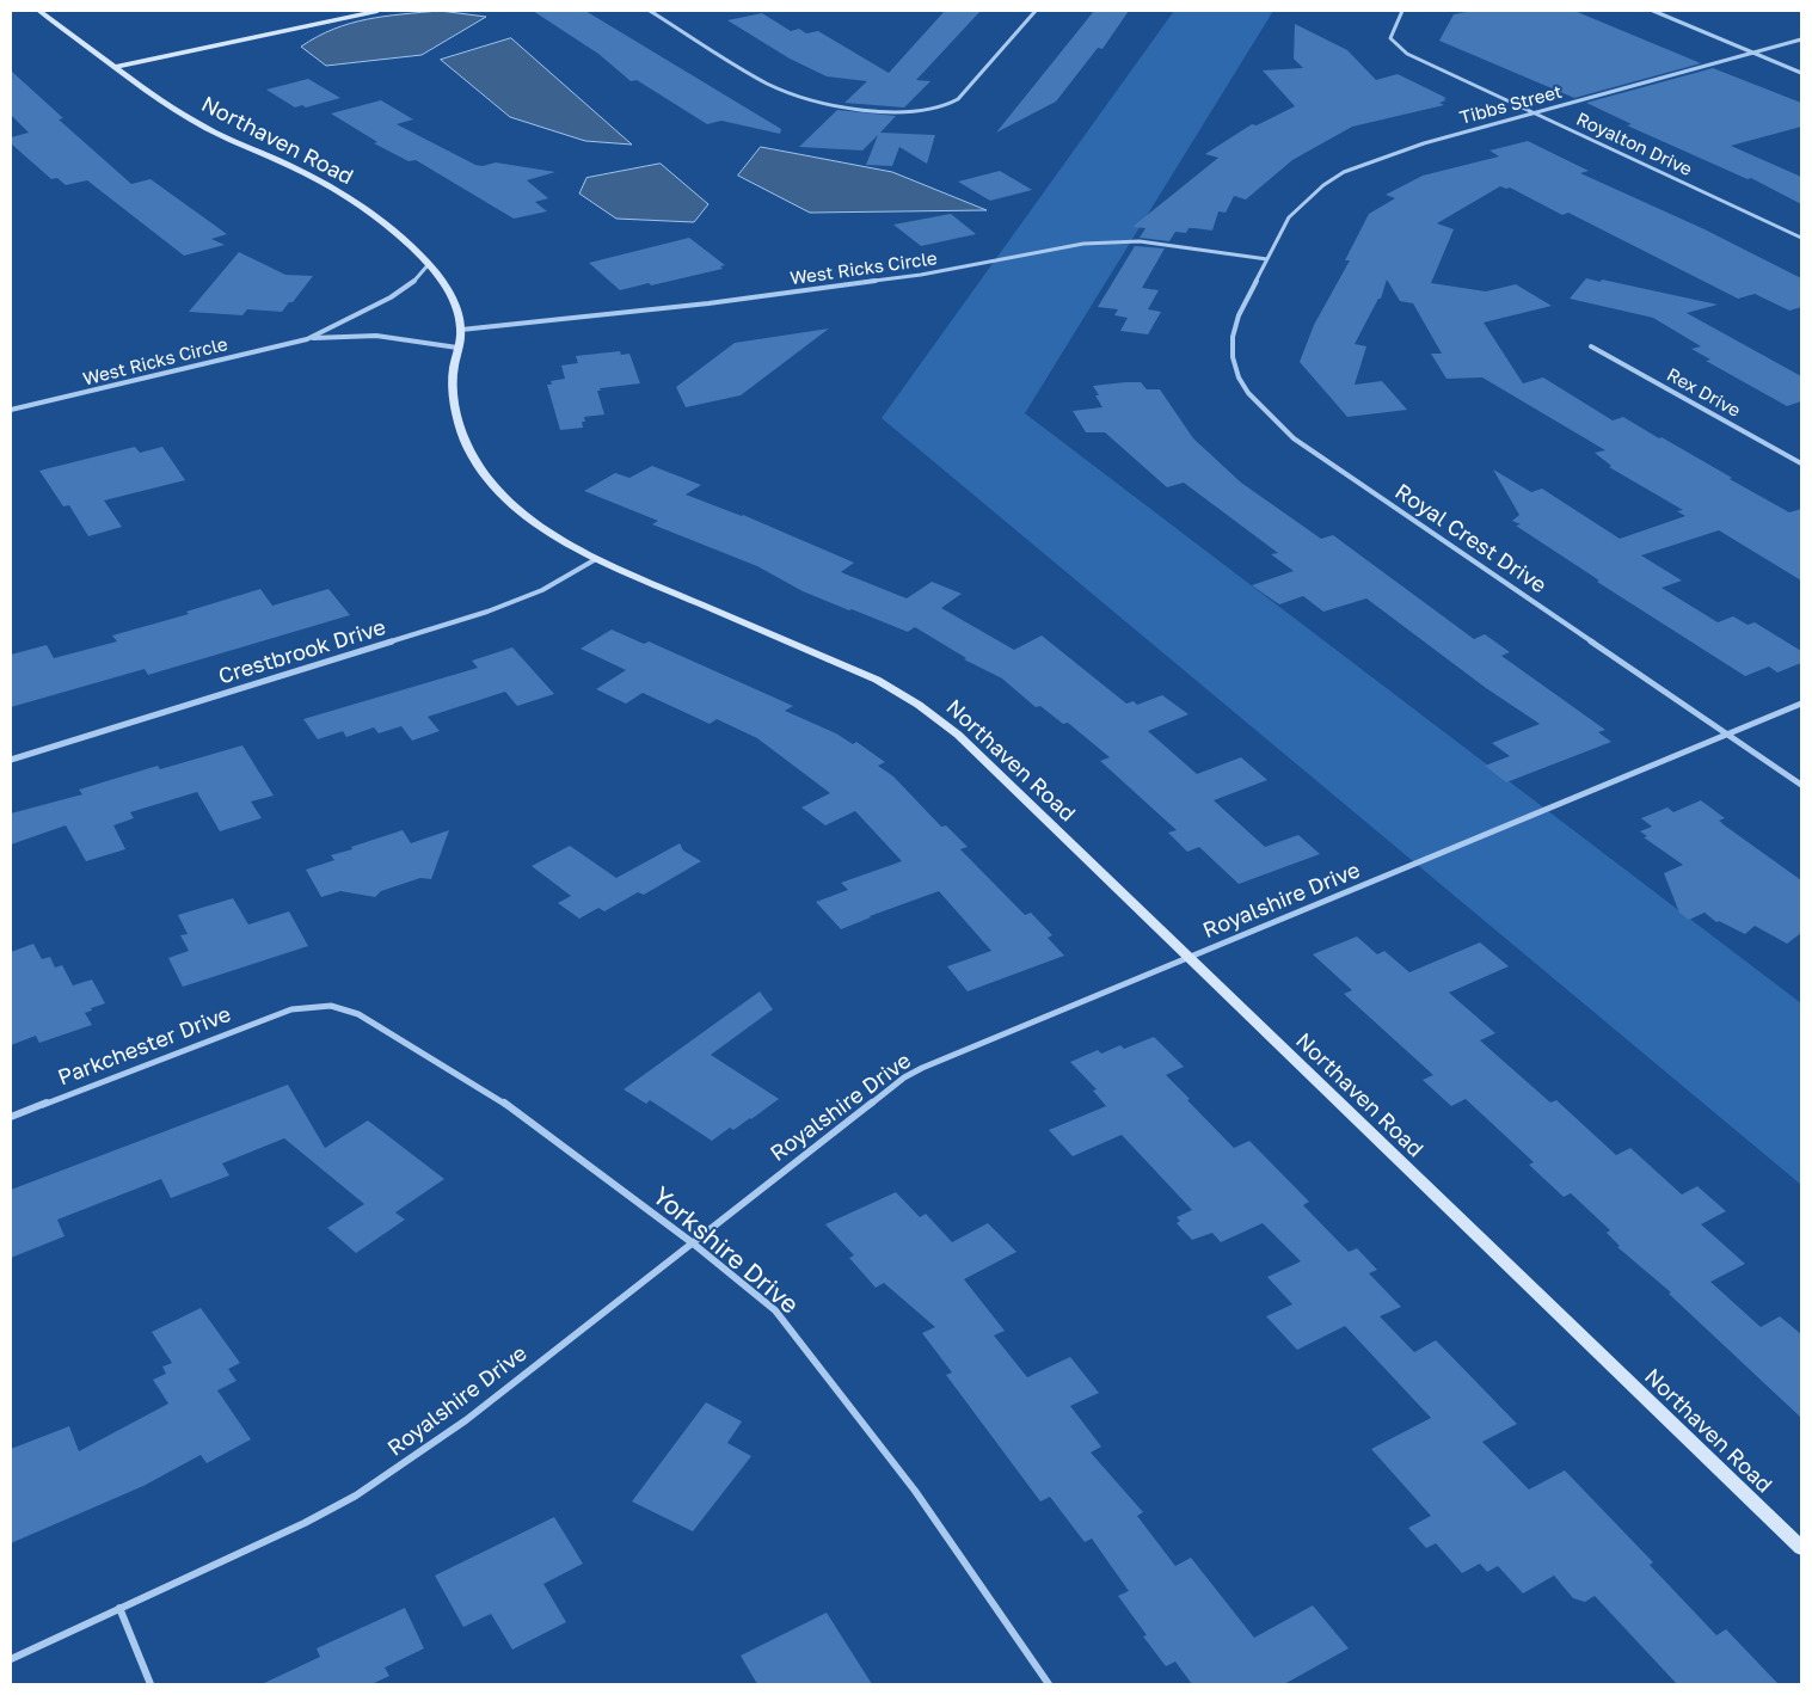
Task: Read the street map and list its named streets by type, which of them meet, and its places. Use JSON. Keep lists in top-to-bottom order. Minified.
{"streets":{"street":["Tibbs Street","Northaven Road","Royalton Drive","West Ricks Circle","Rex Drive","Royal Crest Drive","Crestbrook Drive","Royalshire Drive","Parkchester Drive","Yorkshire Drive"]},"crossings":[["Tibbs Street","Royalton Drive"],["Tibbs Street","West Ricks Circle"],["Tibbs Street","Royal Crest Drive"],["Northaven Road","West Ricks Circle"],["Northaven Road","Crestbrook Drive"],["Northaven Road","Royalshire Drive"],["West Ricks Circle","Royal Crest Drive"],["Royal Crest Drive","Royalshire Drive"],["Royalshire Drive","Yorkshire Drive"],["Parkchester Drive","Yorkshire Drive"]]}
